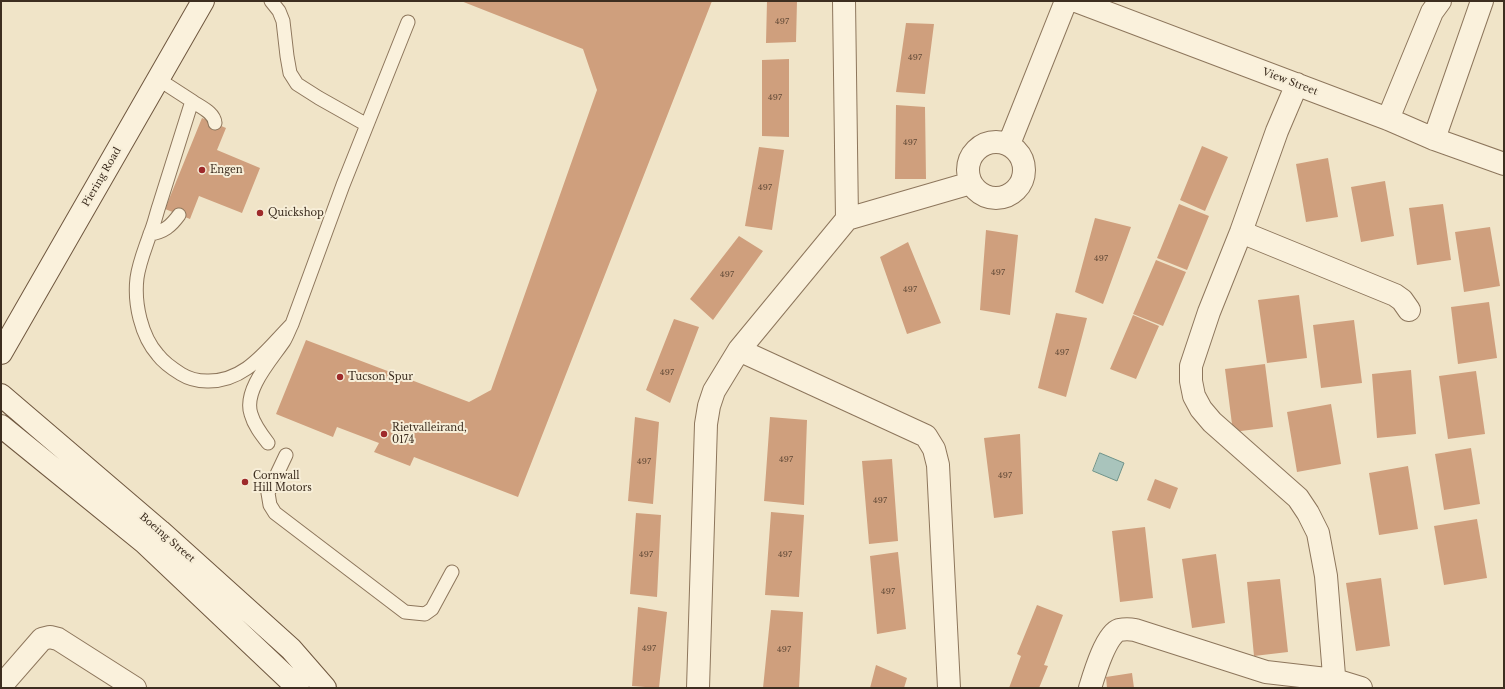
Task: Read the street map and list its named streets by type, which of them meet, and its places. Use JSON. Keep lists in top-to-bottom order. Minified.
{"streets":{"street":["View Street","Piering Road","Boeing Street"]},"places":["Engen","Quickshop","Tucson Spur","Rietvalleirand, 0174","Cornwall Hill Motors"],"house_numbers":["497","497","497","497","497","497","497","497","497","497","497","497","497","497","497","497","497","497","497","497"]}
